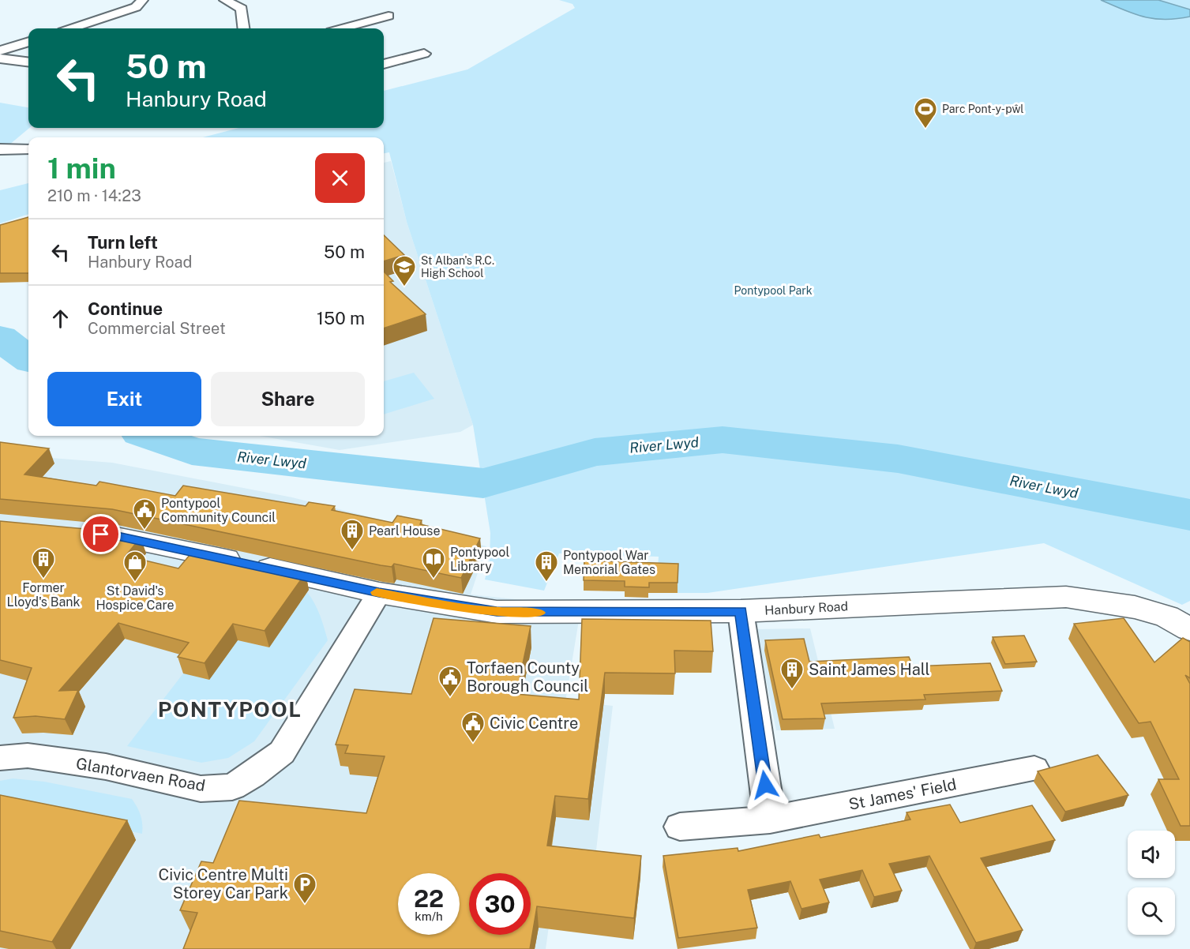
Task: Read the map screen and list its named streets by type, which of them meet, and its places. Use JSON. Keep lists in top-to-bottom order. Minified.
{"streets":{"street":["Hanbury Road","Glantorvaen Road","St James' Field"]},"crossings":[["Hanbury Road","Glantorvaen Road"]],"districts":["PONTYPOOL"],"water":["River Lwyd"],"parks":["Pontypool Park"],"places":{"sports":["Parc Pont-y-pŵl"],"school or university":["St Alban's R.C. High School"],"public building":["Pontypool Community Council","Torfaen County Borough Council","Civic Centre"],"building":["Pearl House","Former Lloyd's Bank","Pontypool War Memorial Gates","Saint James Hall"],"library":["Pontypool Library"],"shop":["St David's Hospice Care"],"parking":["Civic Centre Multi Storey Car Park"]},"page":{"turn":["50 m","Hanbury Road"],"heading":["1 min","210 m · 14:23"],"list":[{"name":"Turn left","note":"Hanbury Road","value":"50 m"},{"name":"Continue","note":"Commercial Street","value":"150 m"}],"buttons":["Exit","Share"],"speed":"22 km/h","limit":"30"}}
